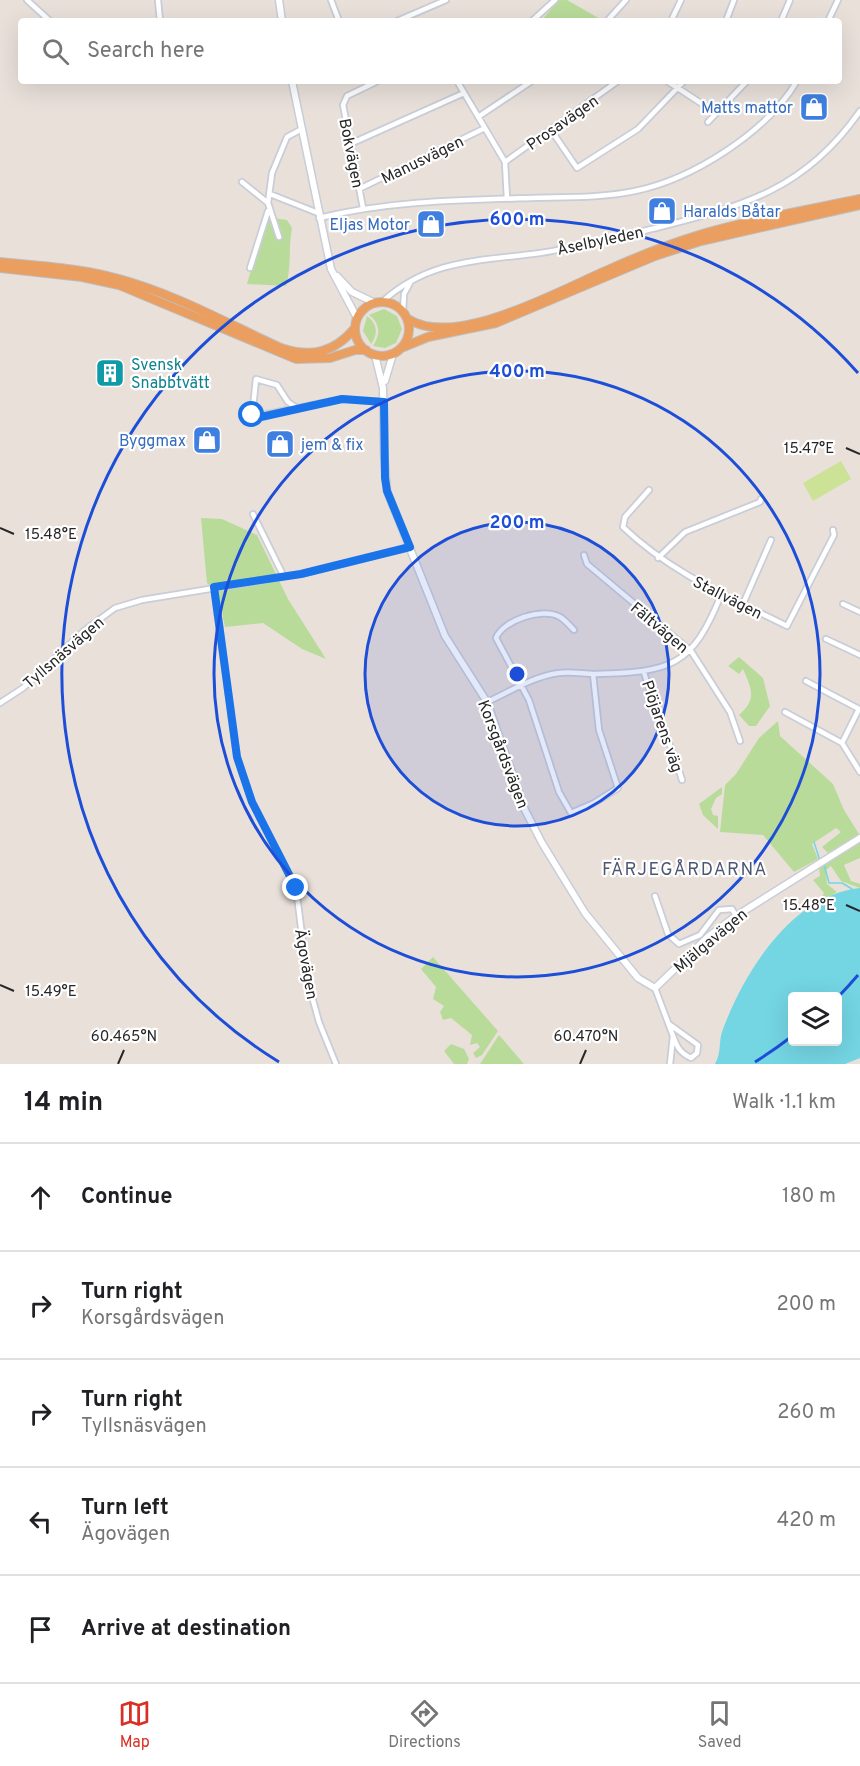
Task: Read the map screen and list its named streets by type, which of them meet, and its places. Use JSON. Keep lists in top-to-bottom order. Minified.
{"streets":{"street":["Prosavägen","Bokvägen","Manusvägen","Åselbyleden","Stallvägen","Fältvägen","Tyllsnäsvägen","Plöjarens väg","Korsgårdsvägen","Mjälgavägen","Ägovägen"]},"crossings":[["Bokvägen","Manusvägen"],["Åselbyleden","Korsgårdsvägen"],["Tyllsnäsvägen","Korsgårdsvägen"],["Tyllsnäsvägen","Ägovägen"],["Korsgårdsvägen","Mjälgavägen"]],"districts":["FÄRJEGÅRDARNA"],"places":{"shop":["Matts mattor","Haralds Båtar","Eljas Motor","Byggmax","jem & fix"],"building":["Svensk Snabbtvätt"]},"page":{"search":"Search here","heading":["14 min","Walk · 1.1 km"],"list":[["Continue","180 m"],["Turn right","Korsgårdsvägen","200 m"],["Turn right","Tyllsnäsvägen","260 m"],["Turn left","Ägovägen","420 m"],"Arrive at destination"],"nav":["Map","Directions","Saved"]},"coordinates":["15.47°E","15.48°E","15.49°E","60.465°N","60.470°N"],"rings":["600 m","400 m","200 m"]}
